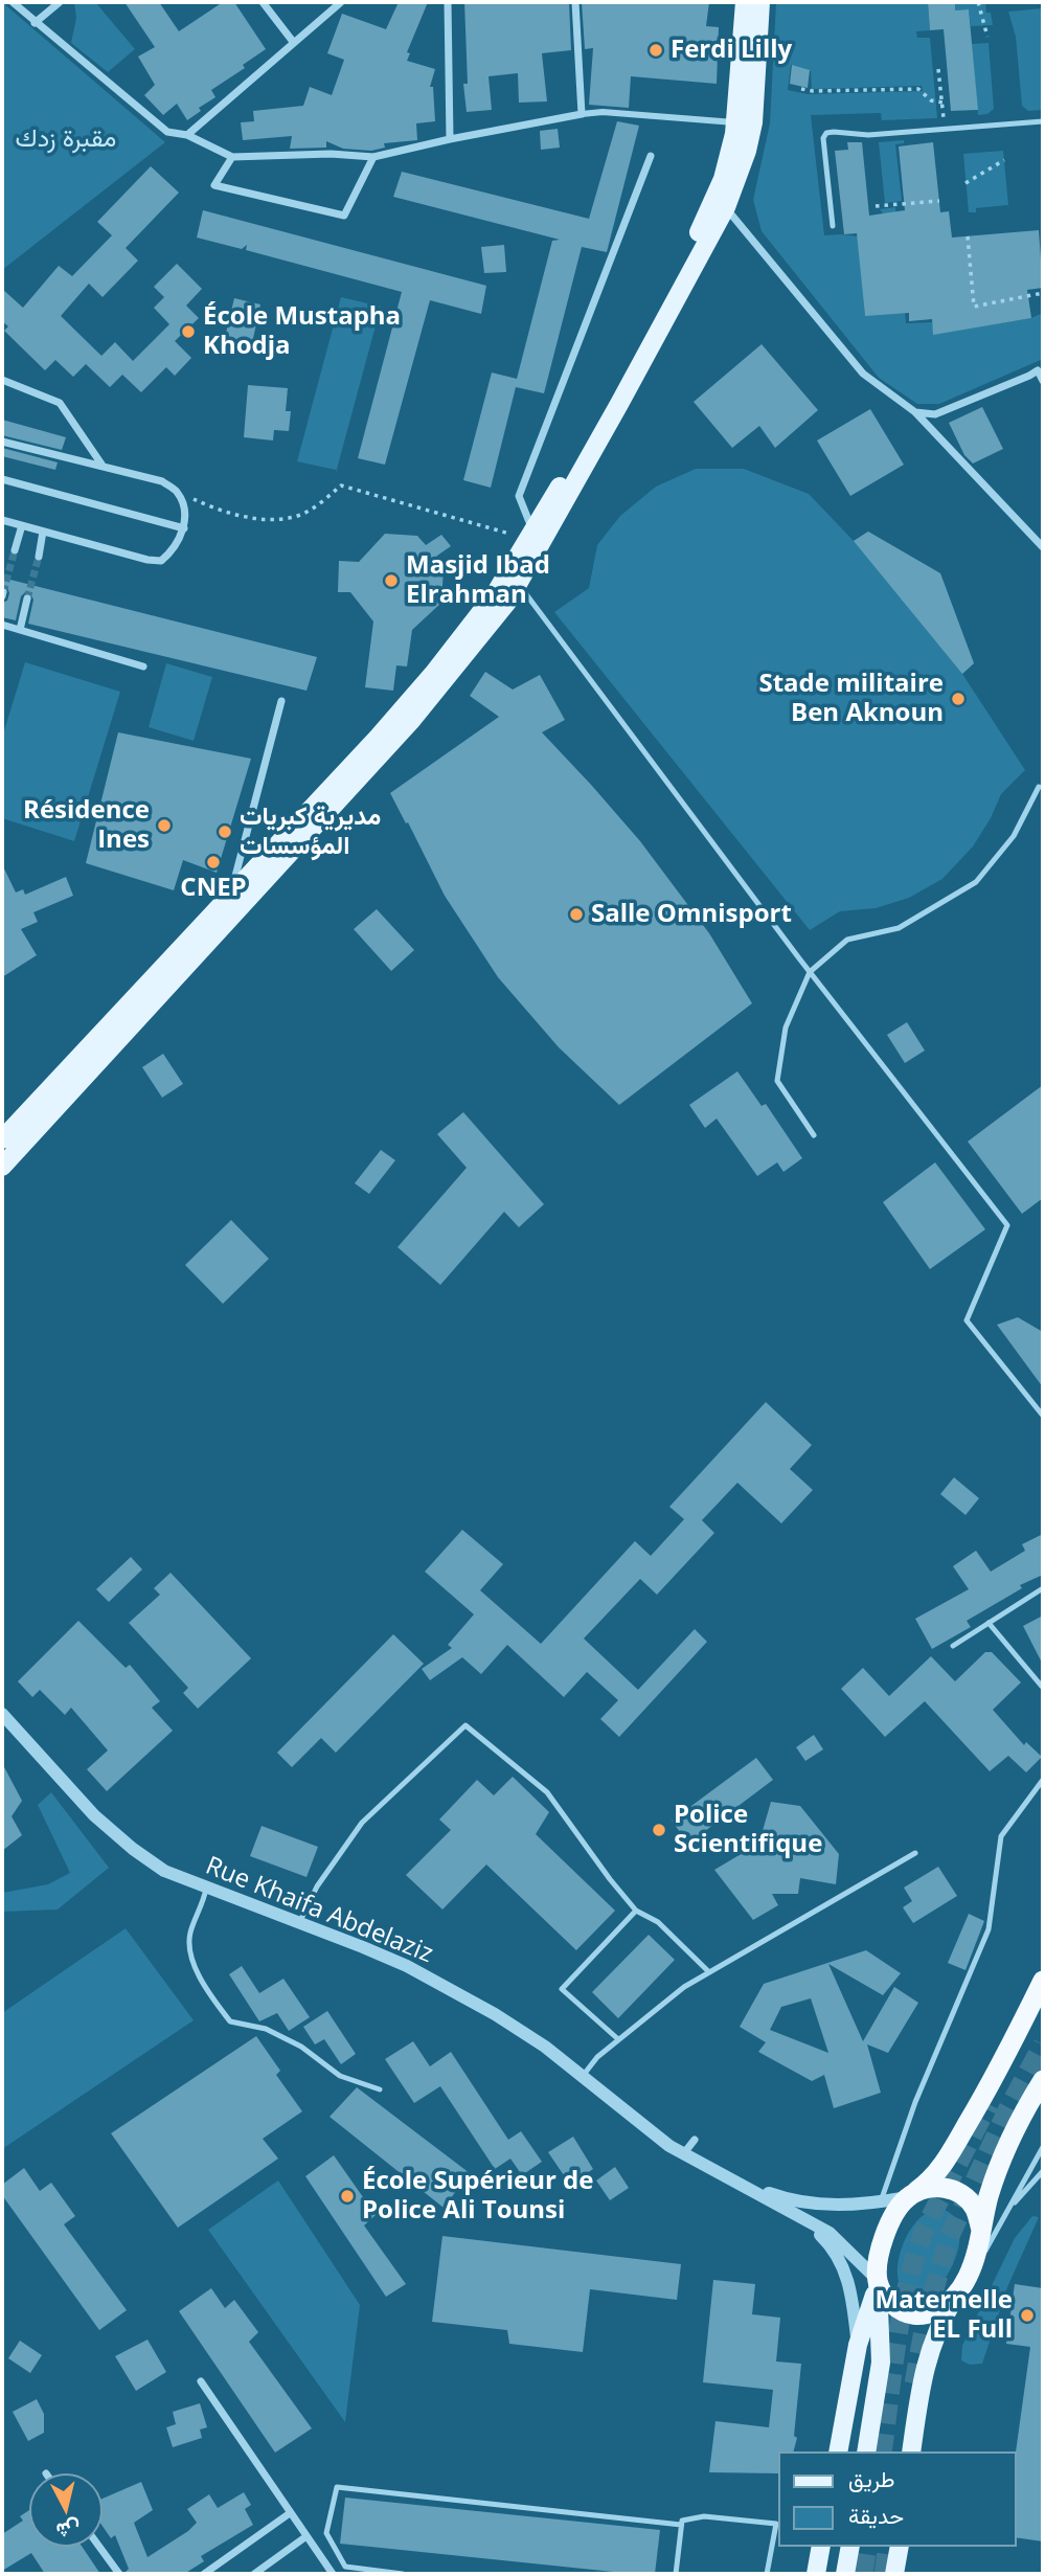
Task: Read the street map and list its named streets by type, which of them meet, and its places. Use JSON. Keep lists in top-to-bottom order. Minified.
{"streets":{"street":["Rue Khaifa Abdelaziz"]},"parks":["مقبرة زدك"],"places":["Ferdi Lilly","École Mustapha Khodja","Masjid Ibad Elrahman","Stade militaire Ben Aknoun","Résidence Ines","مديرية كبريات المؤسسات","CNEP","Salle Omnisport","Police Scientifique","École Supérieur de Police Ali Tounsi","Maternelle EL Full"],"legend":["طريق","حديقة"],"north":"bottom"}
